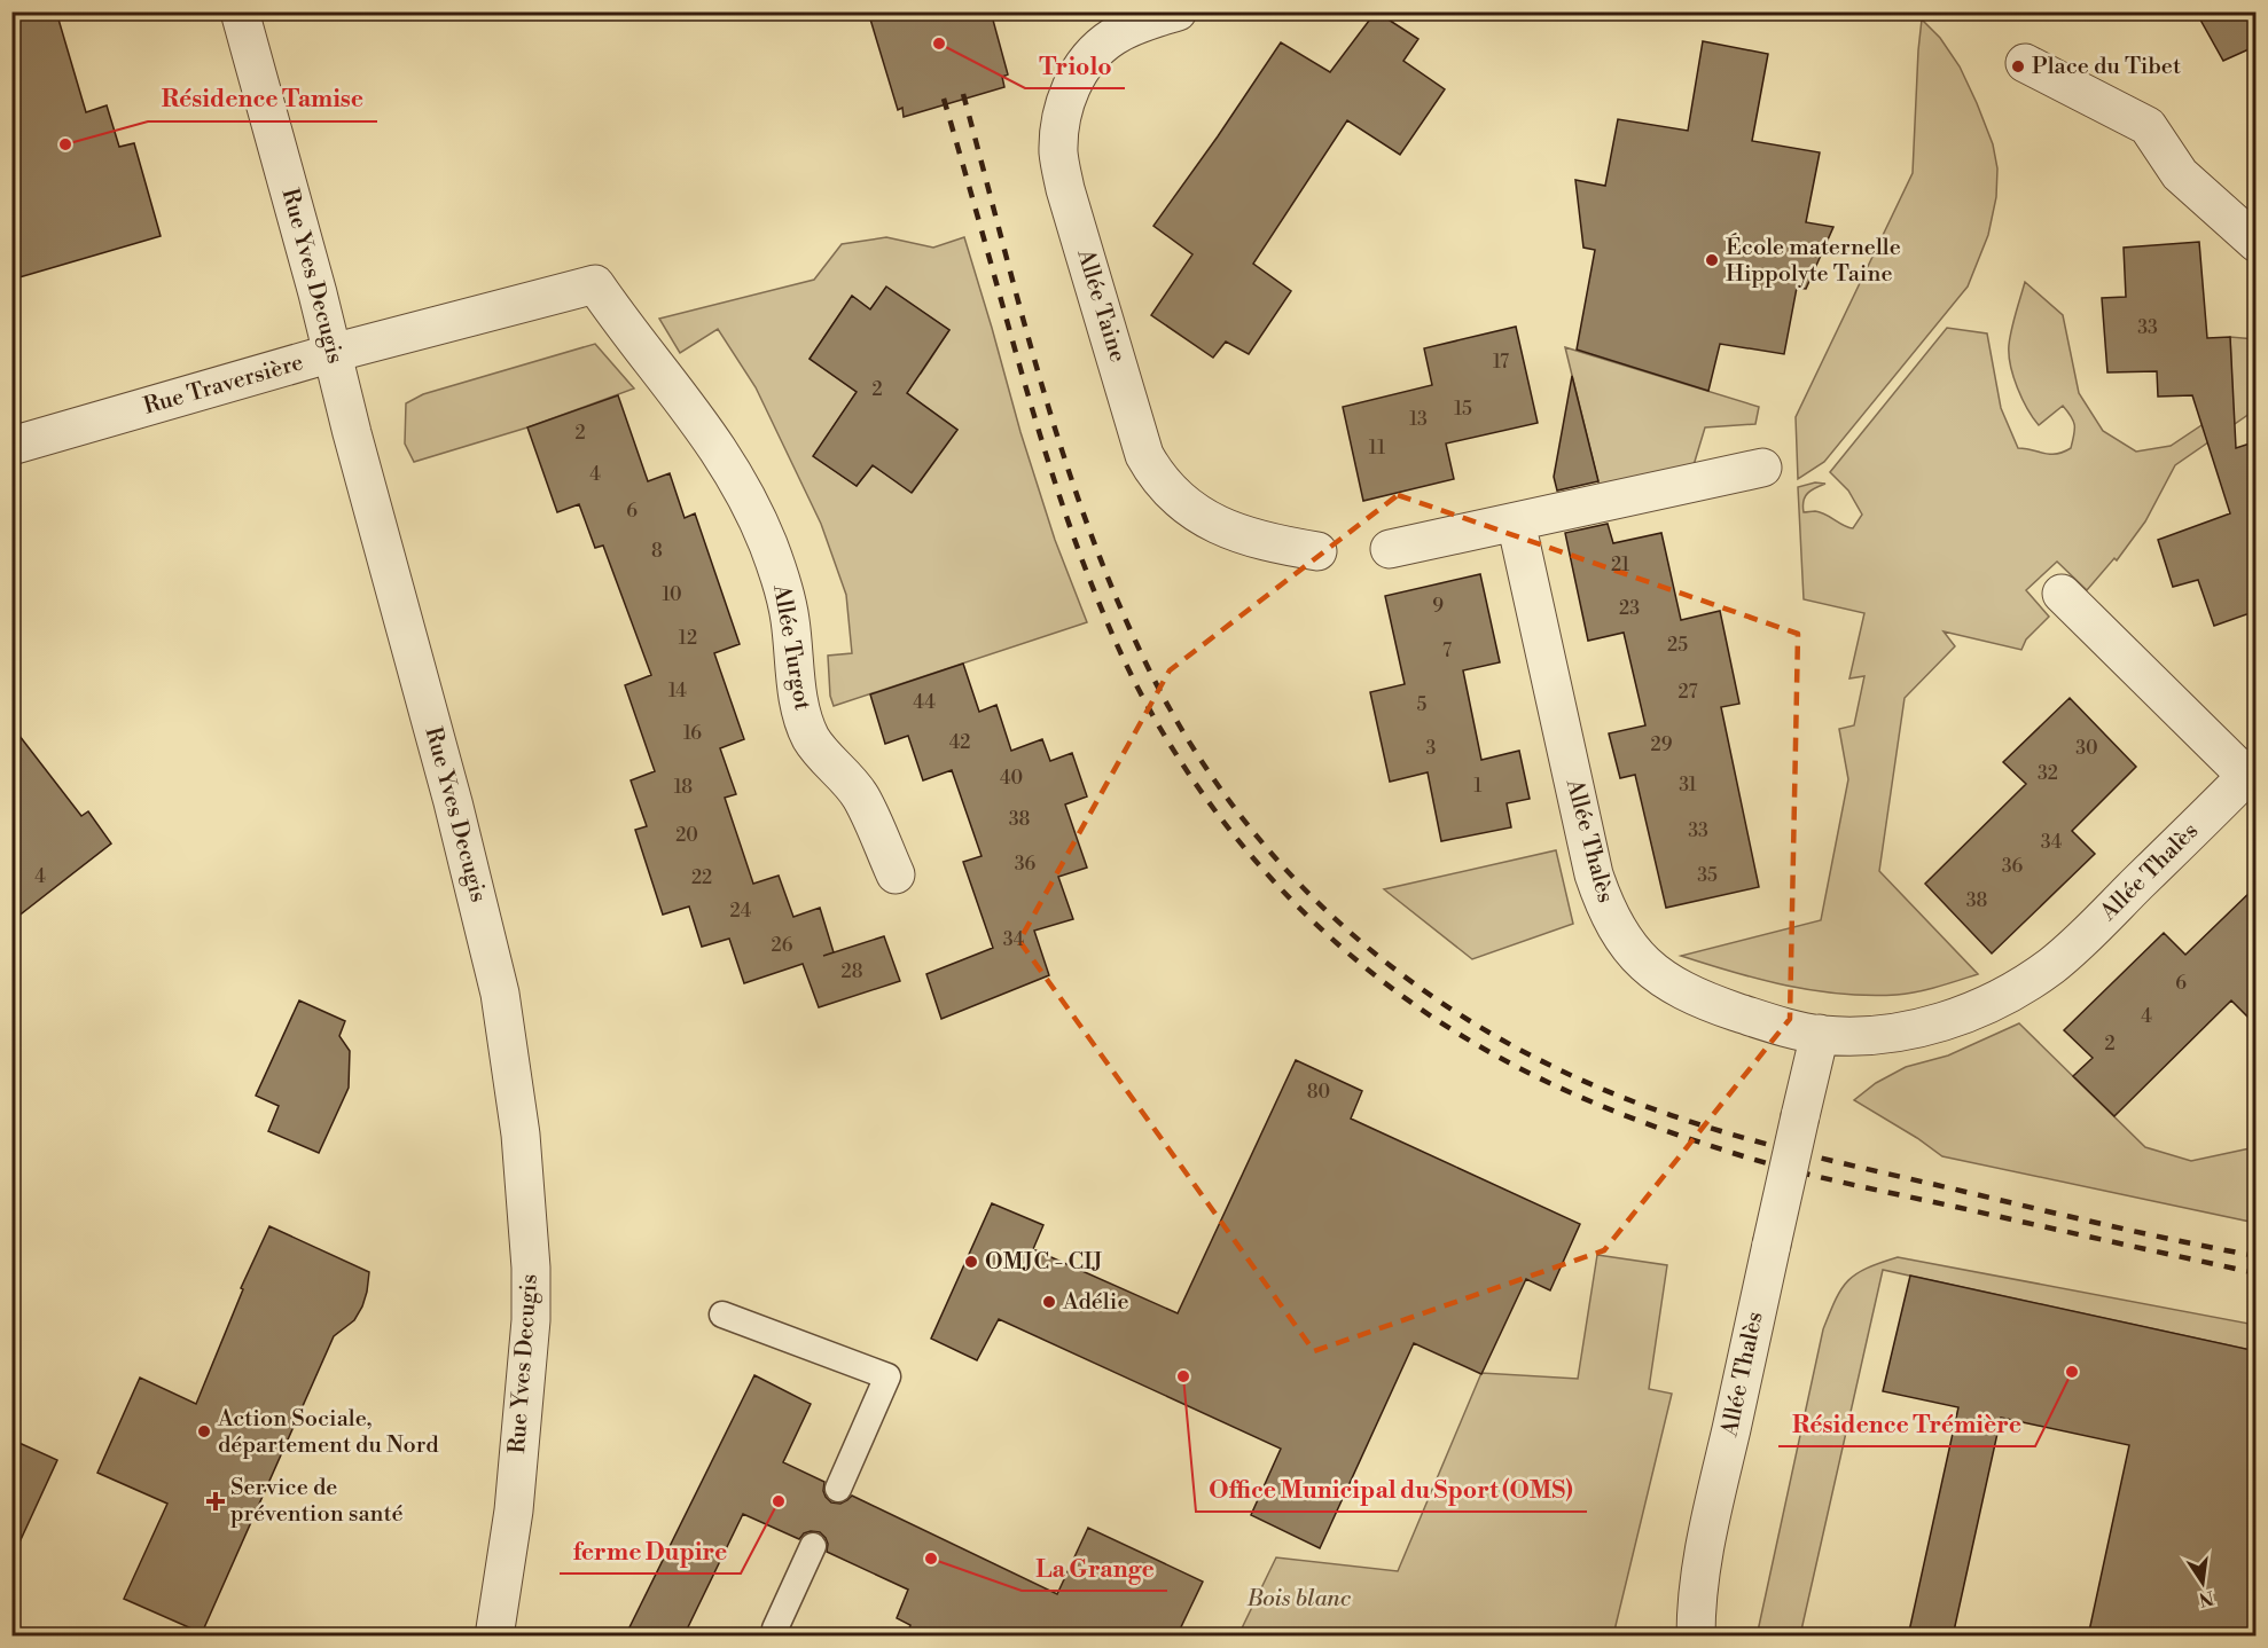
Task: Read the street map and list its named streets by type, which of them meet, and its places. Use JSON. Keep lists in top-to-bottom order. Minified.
{"streets":{"street":["Rue Yves Decugis","Allée Taine","Rue Traversière","Allée Turgot","Allée Thalès"]},"crossings":[["Rue Yves Decugis","Rue Traversière"],["Rue Traversière","Allée Turgot"]],"parks":["Bois blanc"],"places":{"other":["Triolo","Place du Tibet","Résidence Tamise","École maternelle Hippolyte Taine","OMJC - CIJ","Adélie","Résidence Trémière","Office Municipal du Sport (OMS)","Action Sociale, département du Nord","ferme Dupire","La Grange"],"health":["Service de prévention santé"]},"house_numbers":["33","17","2","15","13","2","11","4","6","8","21","10","9","23","12","25","7","14","27","44","5","16","42","29","3","30","32","40","31","1","18","38","33","20","34","36","36","35","4","22","38","24","34","26","28","6","4","2","80"],"north":"bottom"}
